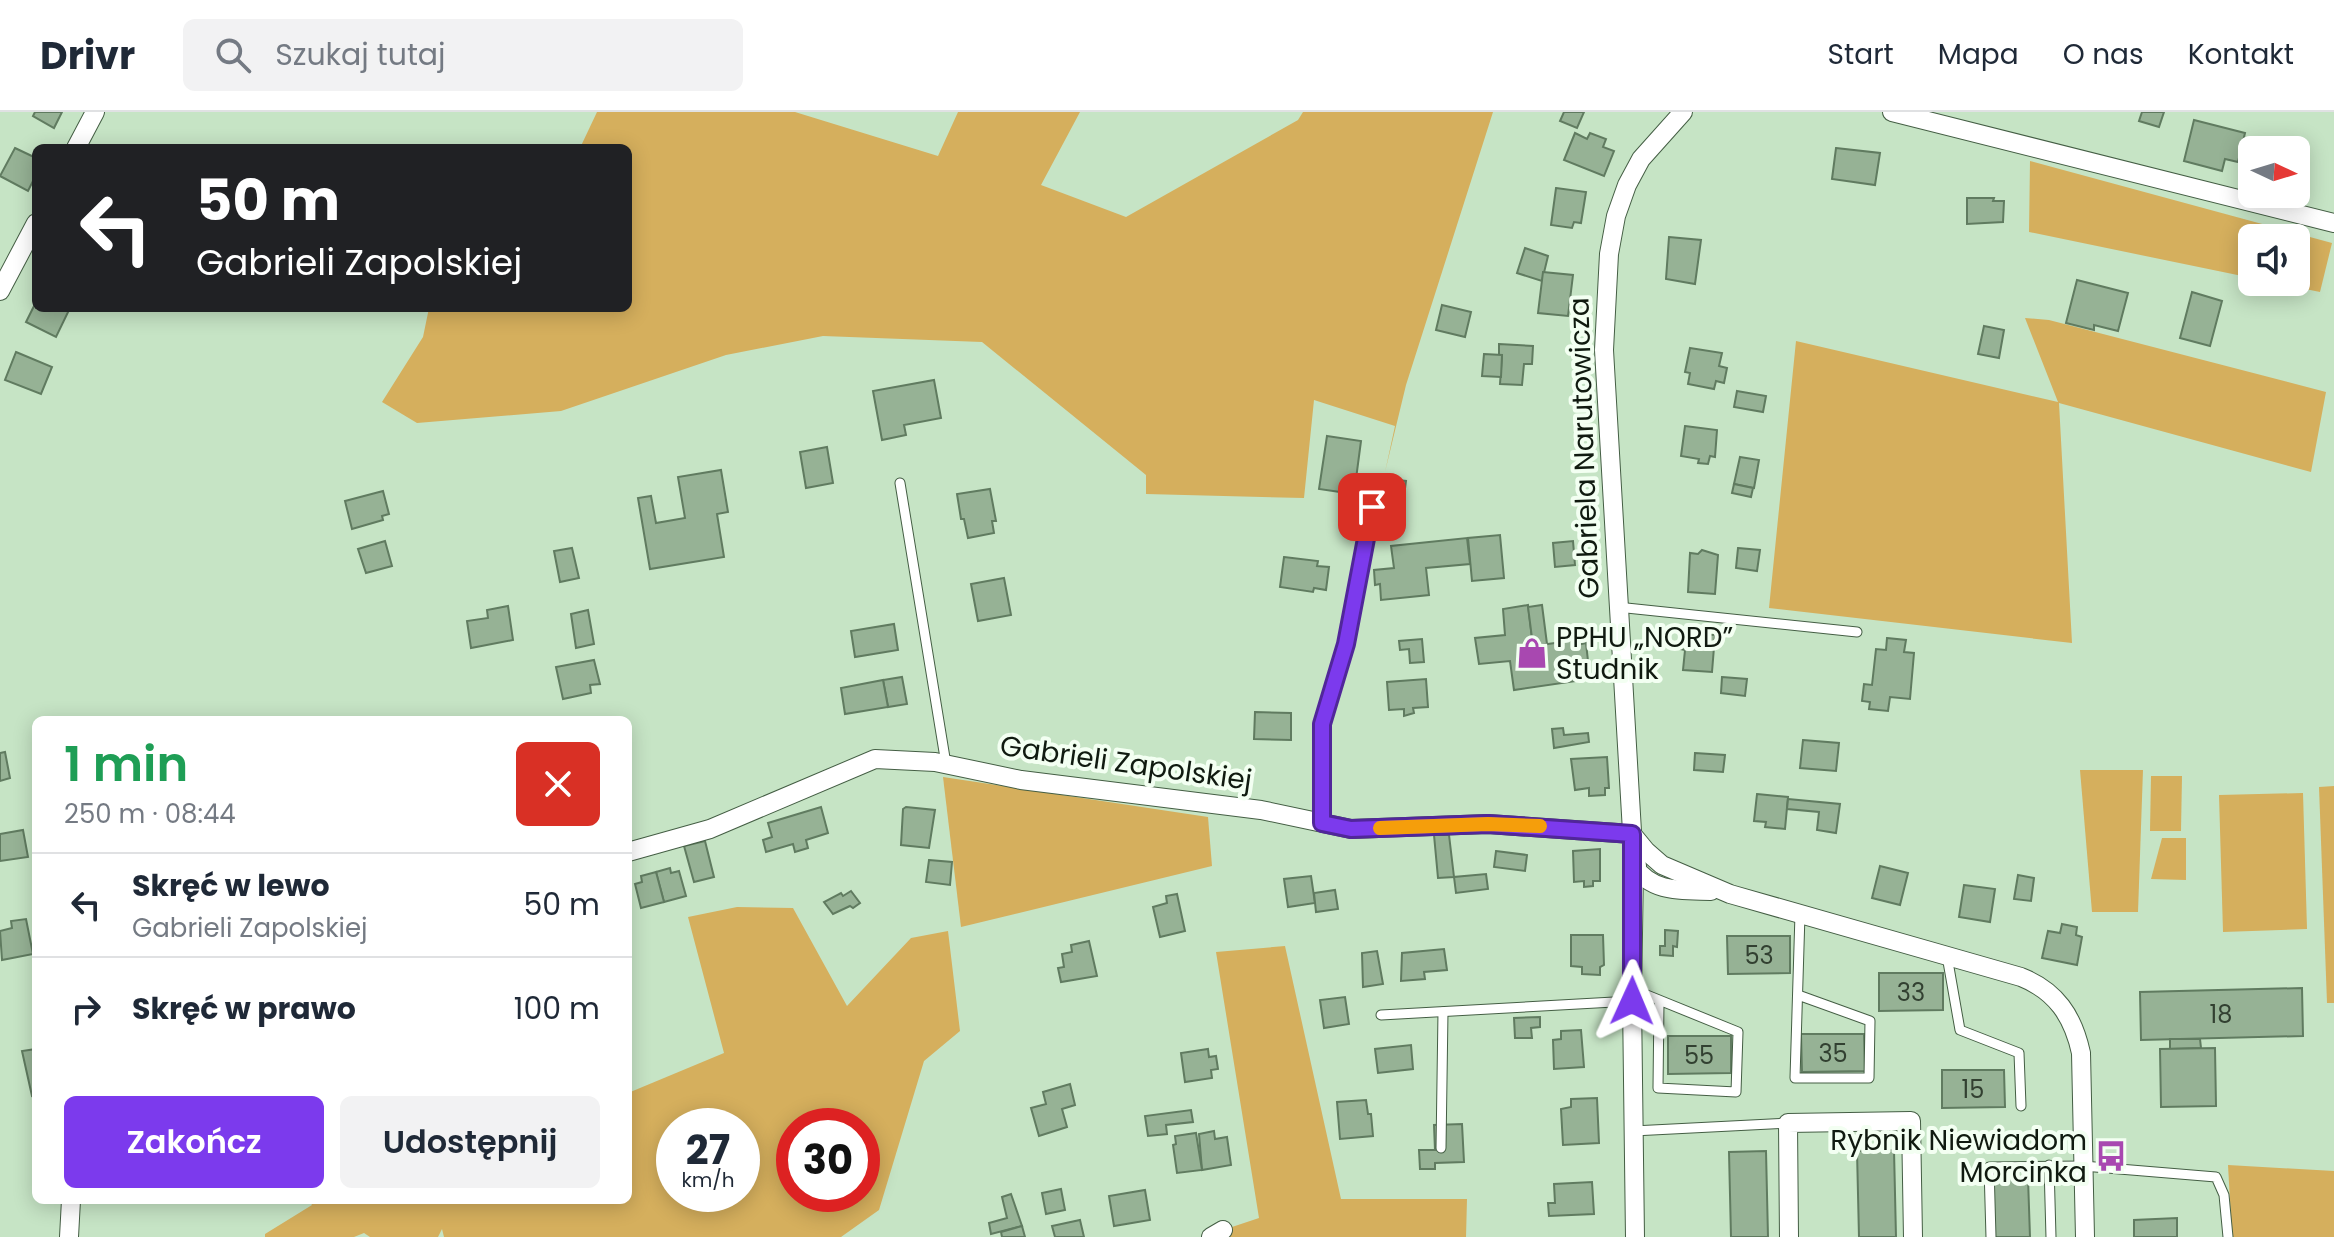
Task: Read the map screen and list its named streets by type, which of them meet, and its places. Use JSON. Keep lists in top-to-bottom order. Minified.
{"streets":{"street":["Gabriela Narutowicza","Gabrieli Zapolskiej"]},"crossings":[["Gabriela Narutowicza","Gabrieli Zapolskiej"]],"places":{"shop":["PPHU „NORD” Studnik"],"bus stop":["Rybnik Niewiadom Morcinka"]},"house_numbers":["53","33","18","35","55","15"],"north":"right","page":{"header":"Drivr","search":"Szukaj tutaj","nav":["Start","Mapa","O nas","Kontakt"],"turn":["50 m","Gabrieli Zapolskiej"],"heading":["1 min","250 m · 08:44"],"list":[{"name":"Skręć w lewo","note":"Gabrieli Zapolskiej","value":"50 m"},{"name":"Skręć w prawo","value":"100 m"}],"buttons":["Zakończ","Udostępnij"],"speed":"27 km/h","limit":"30"}}
